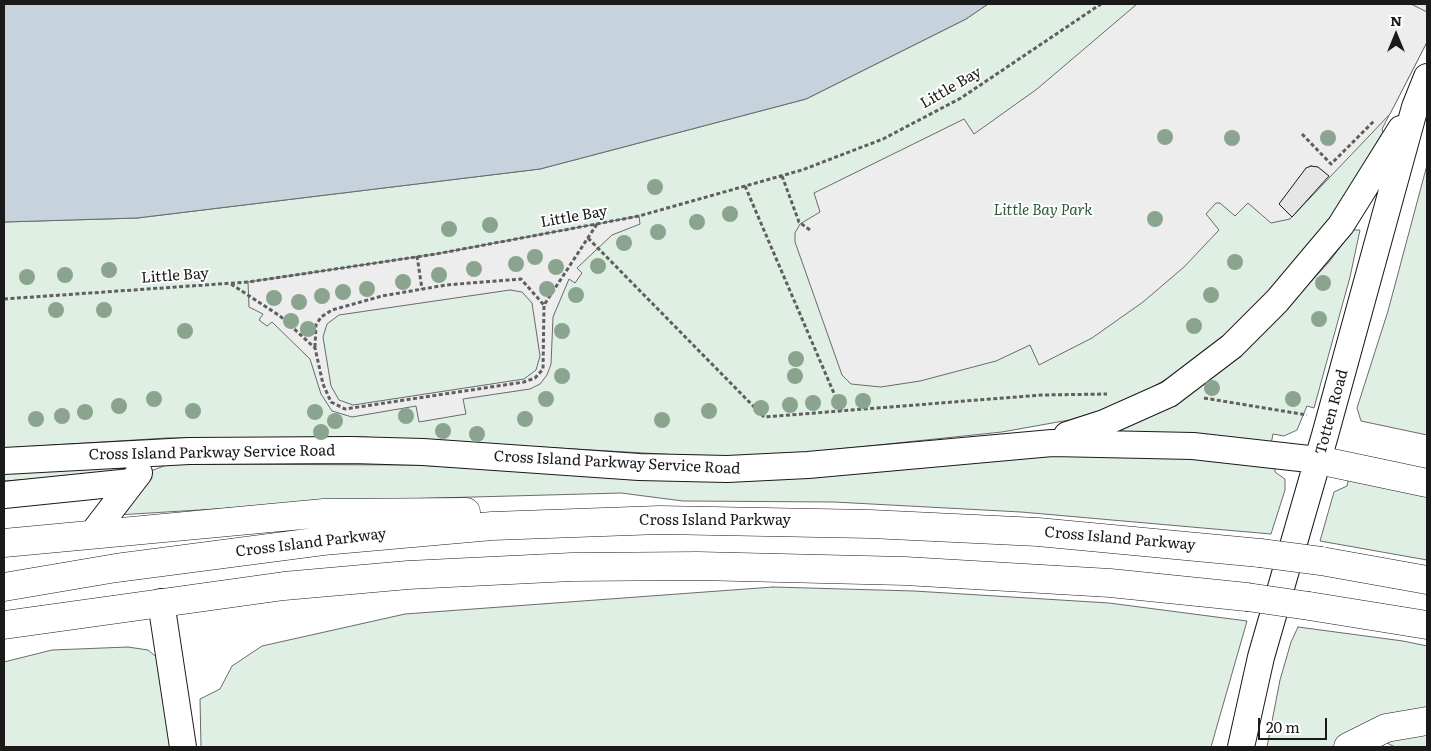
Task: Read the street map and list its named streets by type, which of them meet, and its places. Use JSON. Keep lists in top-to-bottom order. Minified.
{"streets":{"highway":["Cross Island Parkway"],"street":["Totten Road","Cross Island Parkway Service Road"],"path":["Little Bay"]},"crossings":[["Totten Road","Cross Island Parkway Service Road"]],"parks":["Little Bay Park"],"scale_bar":"20 m","north":"top"}
